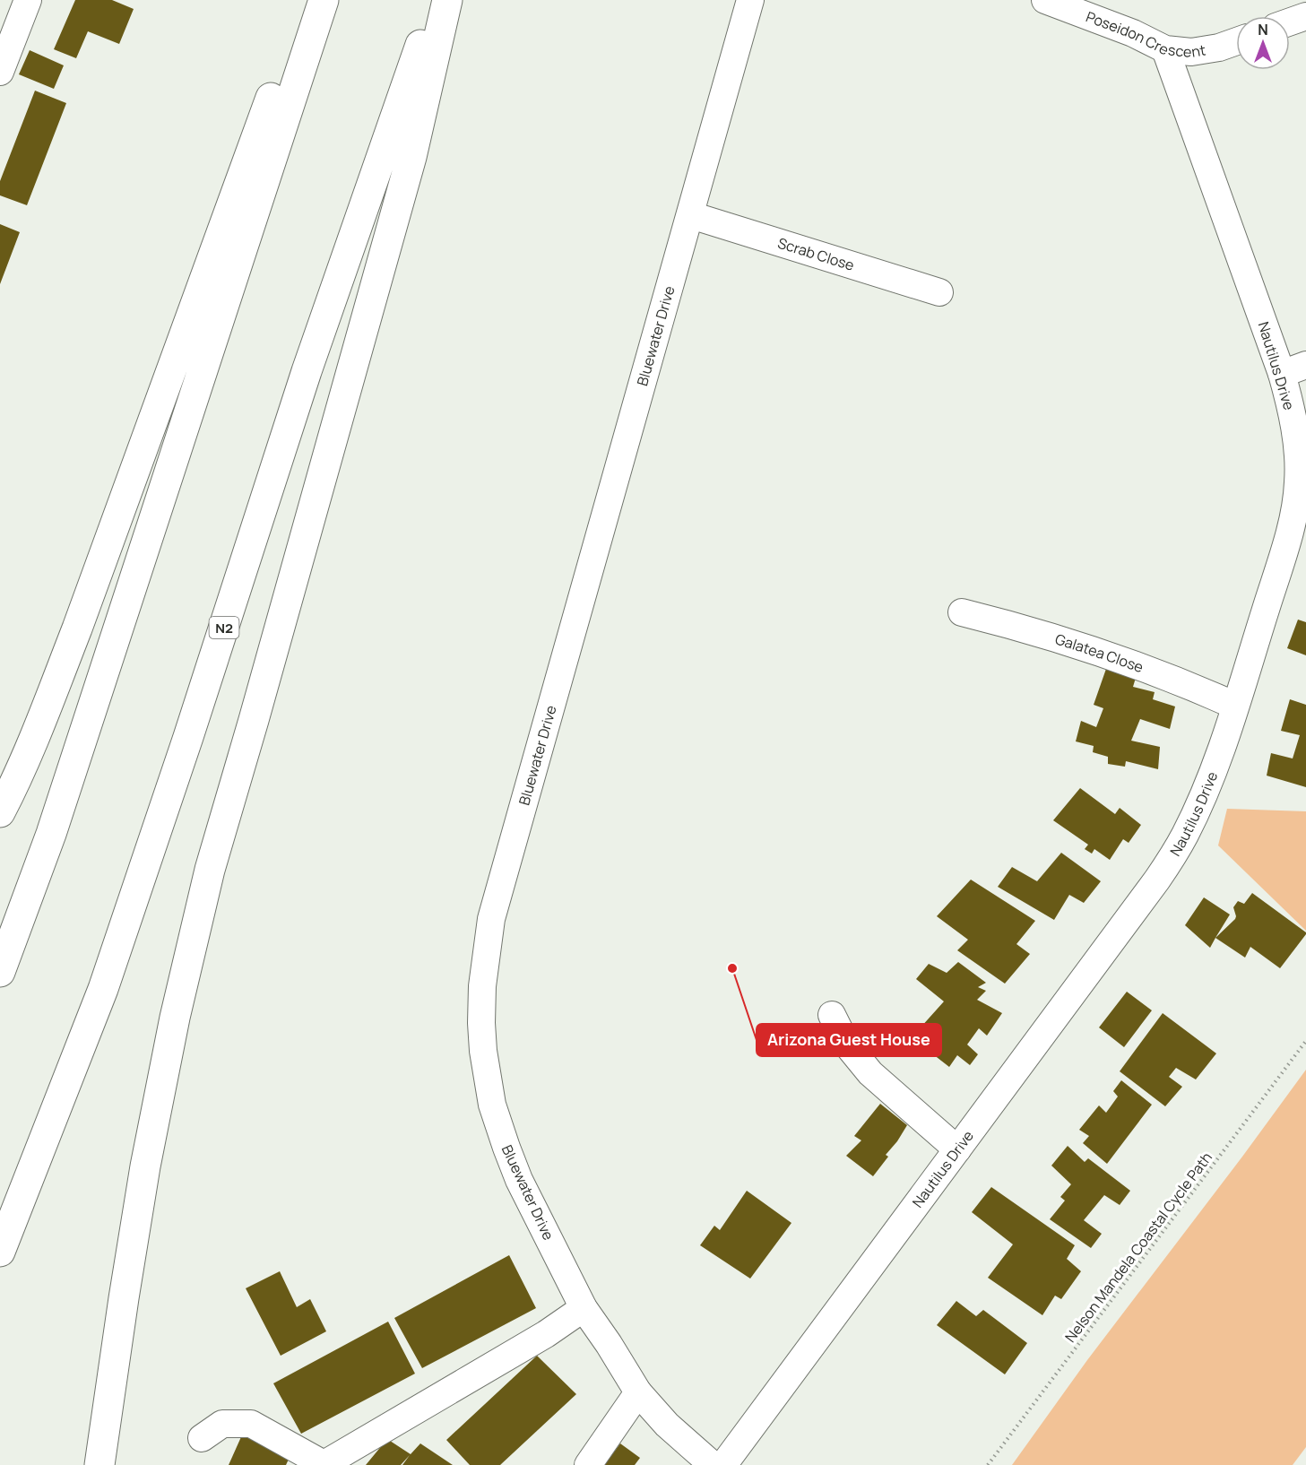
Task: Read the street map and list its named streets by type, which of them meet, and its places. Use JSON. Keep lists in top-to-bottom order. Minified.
{"streets":{"highway":["N2"],"street":["Poseidon Crescent","Scrab Close","Bluewater Drive","Nautilus Drive","Galatea Close"],"path":["Nelson Mandela Coastal Cycle Path"]},"crossings":[["Poseidon Crescent","Nautilus Drive"],["Scrab Close","Bluewater Drive"],["Nautilus Drive","Galatea Close"]],"places":["Arizona Guest House"],"north":"top"}
